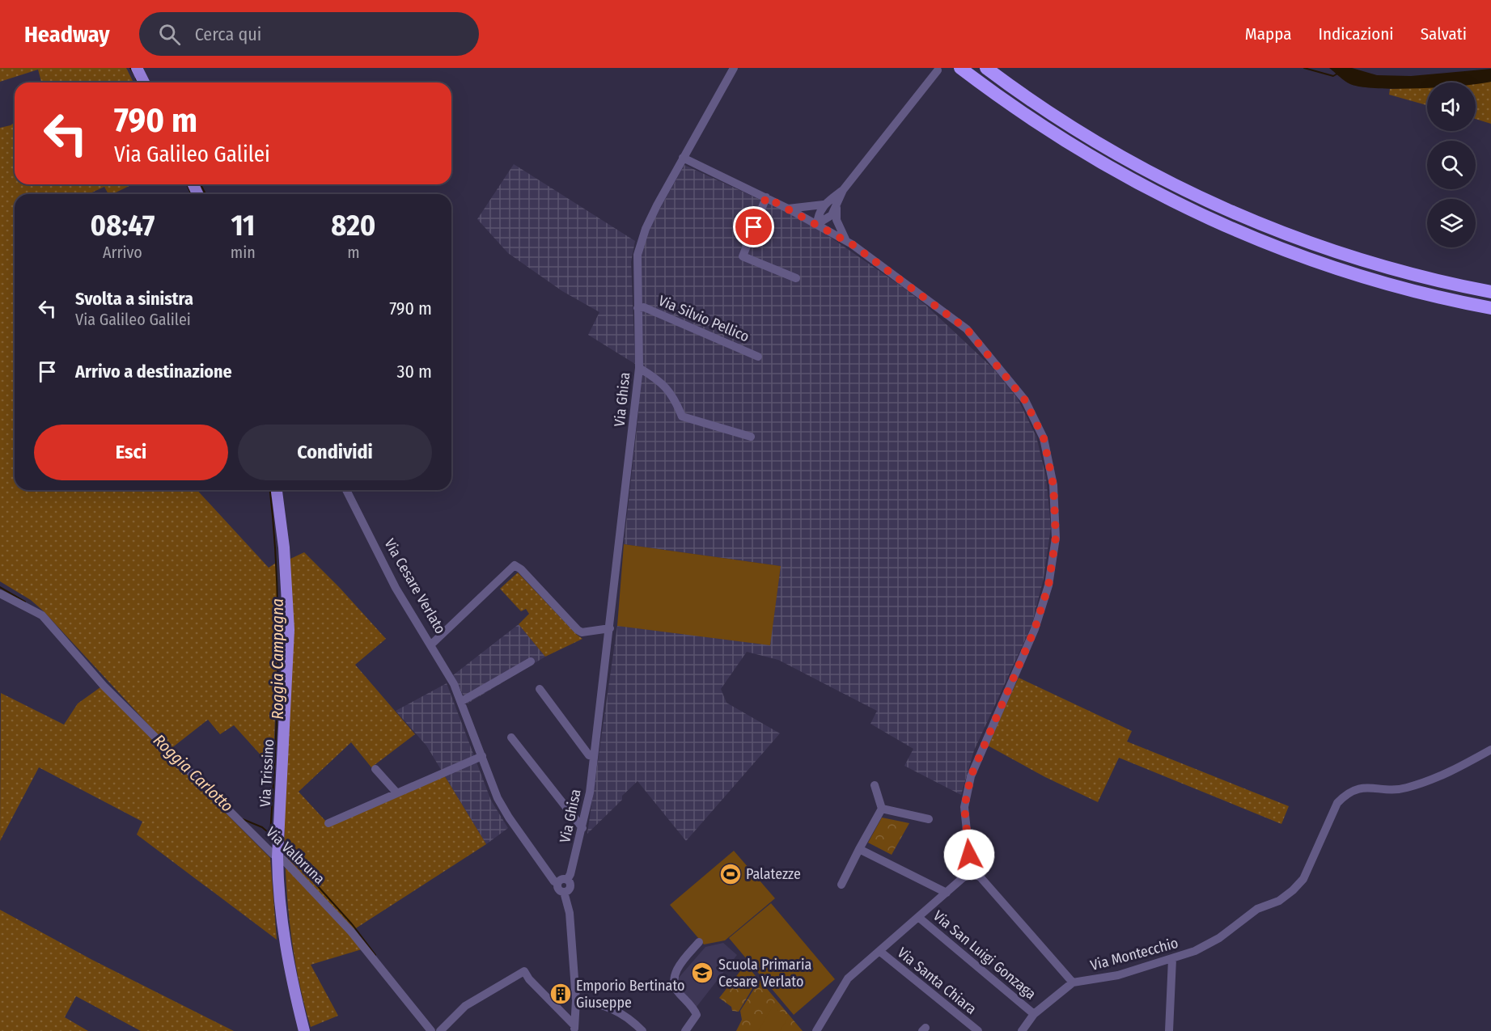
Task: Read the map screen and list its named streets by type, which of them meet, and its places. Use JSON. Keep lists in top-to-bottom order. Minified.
{"streets":{"main road":["Via Trissino"],"street":["Via Silvio Pellico","Via Ghisa","Via Cesare Verlato","Via Valbruna","Via Montecchio","Via San Luigi Gonzaga","Via Santa Chiara"]},"crossings":[["Via Silvio Pellico","Via Ghisa"],["Via Ghisa","Via Cesare Verlato"],["Via Trissino","Via Valbruna"]],"water":["Roggia Campagna","Roggia Carlotto"],"places":{"sports":["Palatezze"],"school or university":["Scuola Primaria Cesare Verlato"],"building":["Emporio Bertinato Giuseppe"]},"page":{"header":"Headway","search":"Cerca qui","nav":["Mappa","Indicazioni","Salvati"],"turn":["790 m","Via Galileo Galilei"],"eta":["08:47","Arrivo","11","min","820","m"],"list":[{"name":"Svolta a sinistra","note":"Via Galileo Galilei","value":"790 m"},{"name":"Arrivo a destinazione","value":"30 m"}],"buttons":["Esci","Condividi"]}}
